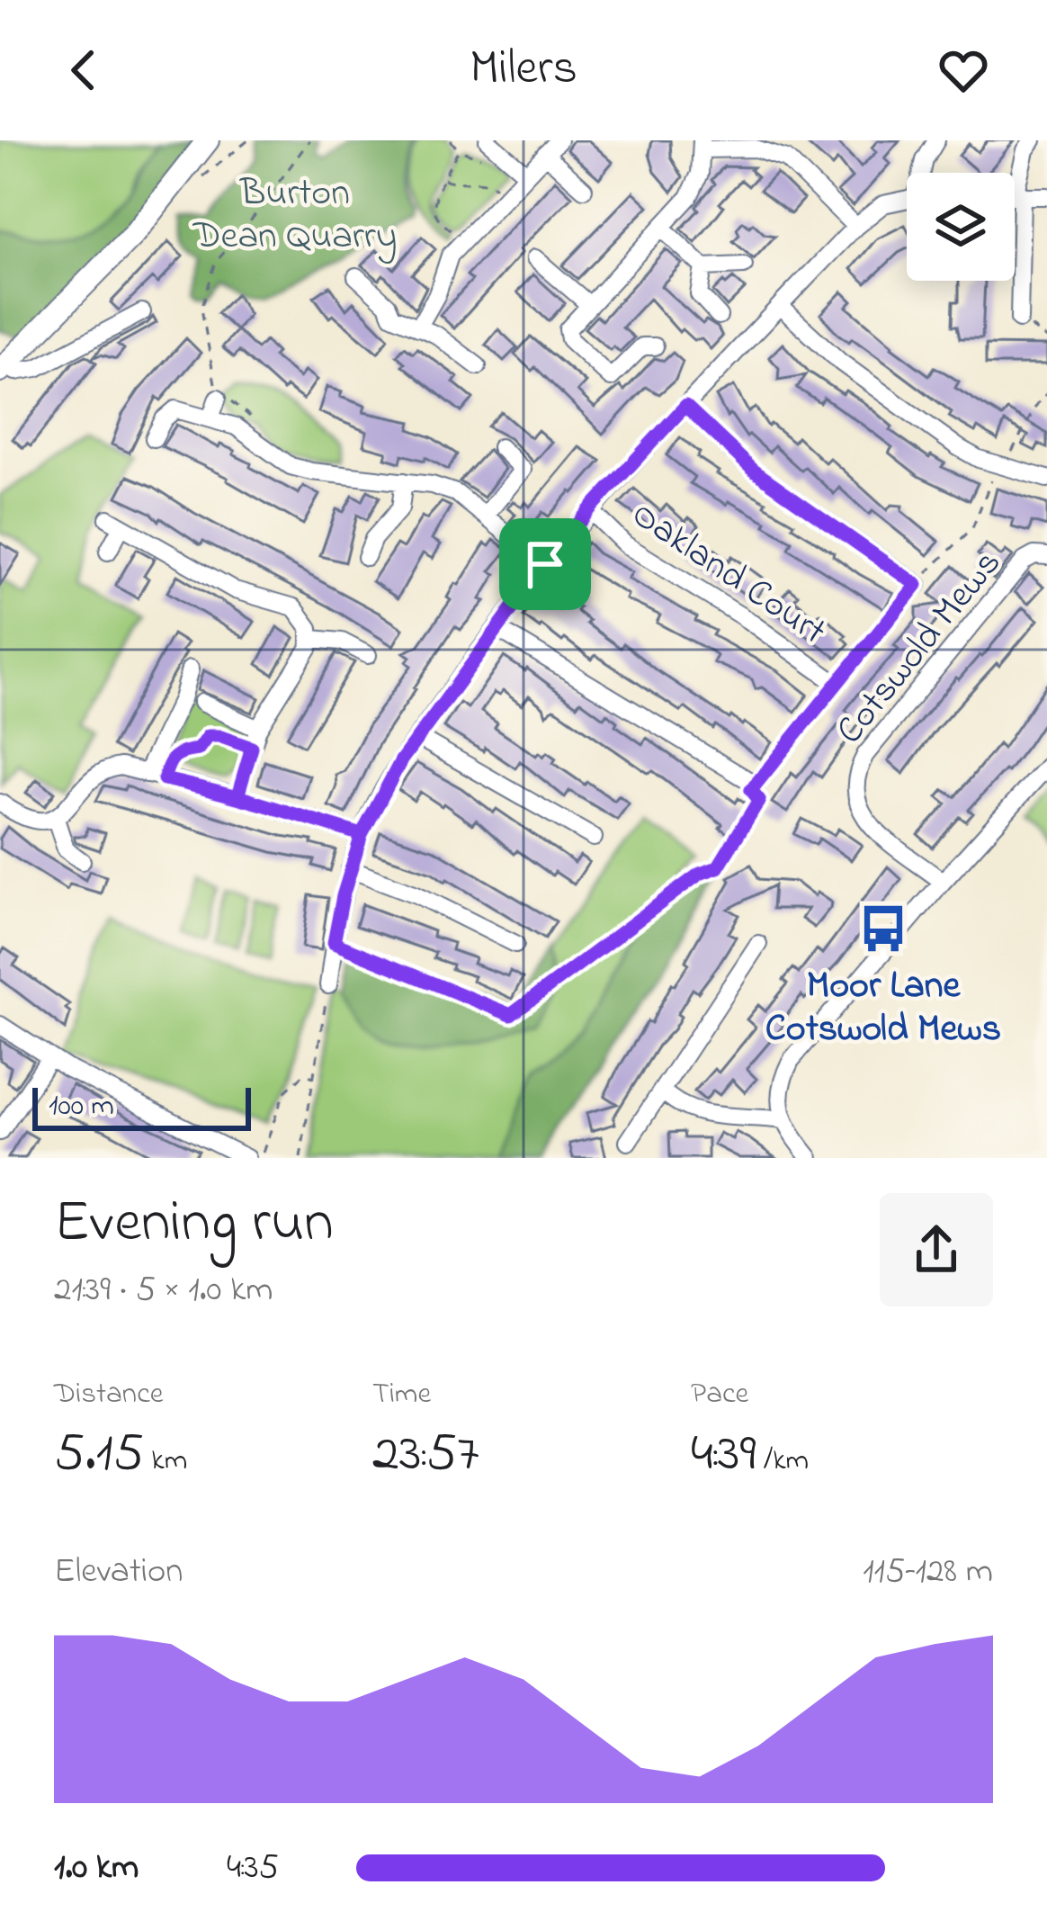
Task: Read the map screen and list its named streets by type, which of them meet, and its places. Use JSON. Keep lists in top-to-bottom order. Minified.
{"streets":{"street":["Oakland Court","Cotswold Mews"]},"parks":["Burton Dean Quarry"],"places":{"bus stop":["Moor Lane Cotswold Mews"]},"scale_bar":"100 m","page":{"header":"Milers","scale":"100 m","heading":["Evening run","21:39 · 5 × 1.0 km"],"stats":[["Distance","5.15 km"],["Time","23:57"],["Pace","4:39 /km"]],"chart":["Elevation","115–128 m"],"list":[{"name":"1.0 km","note":"4:35"}]}}
